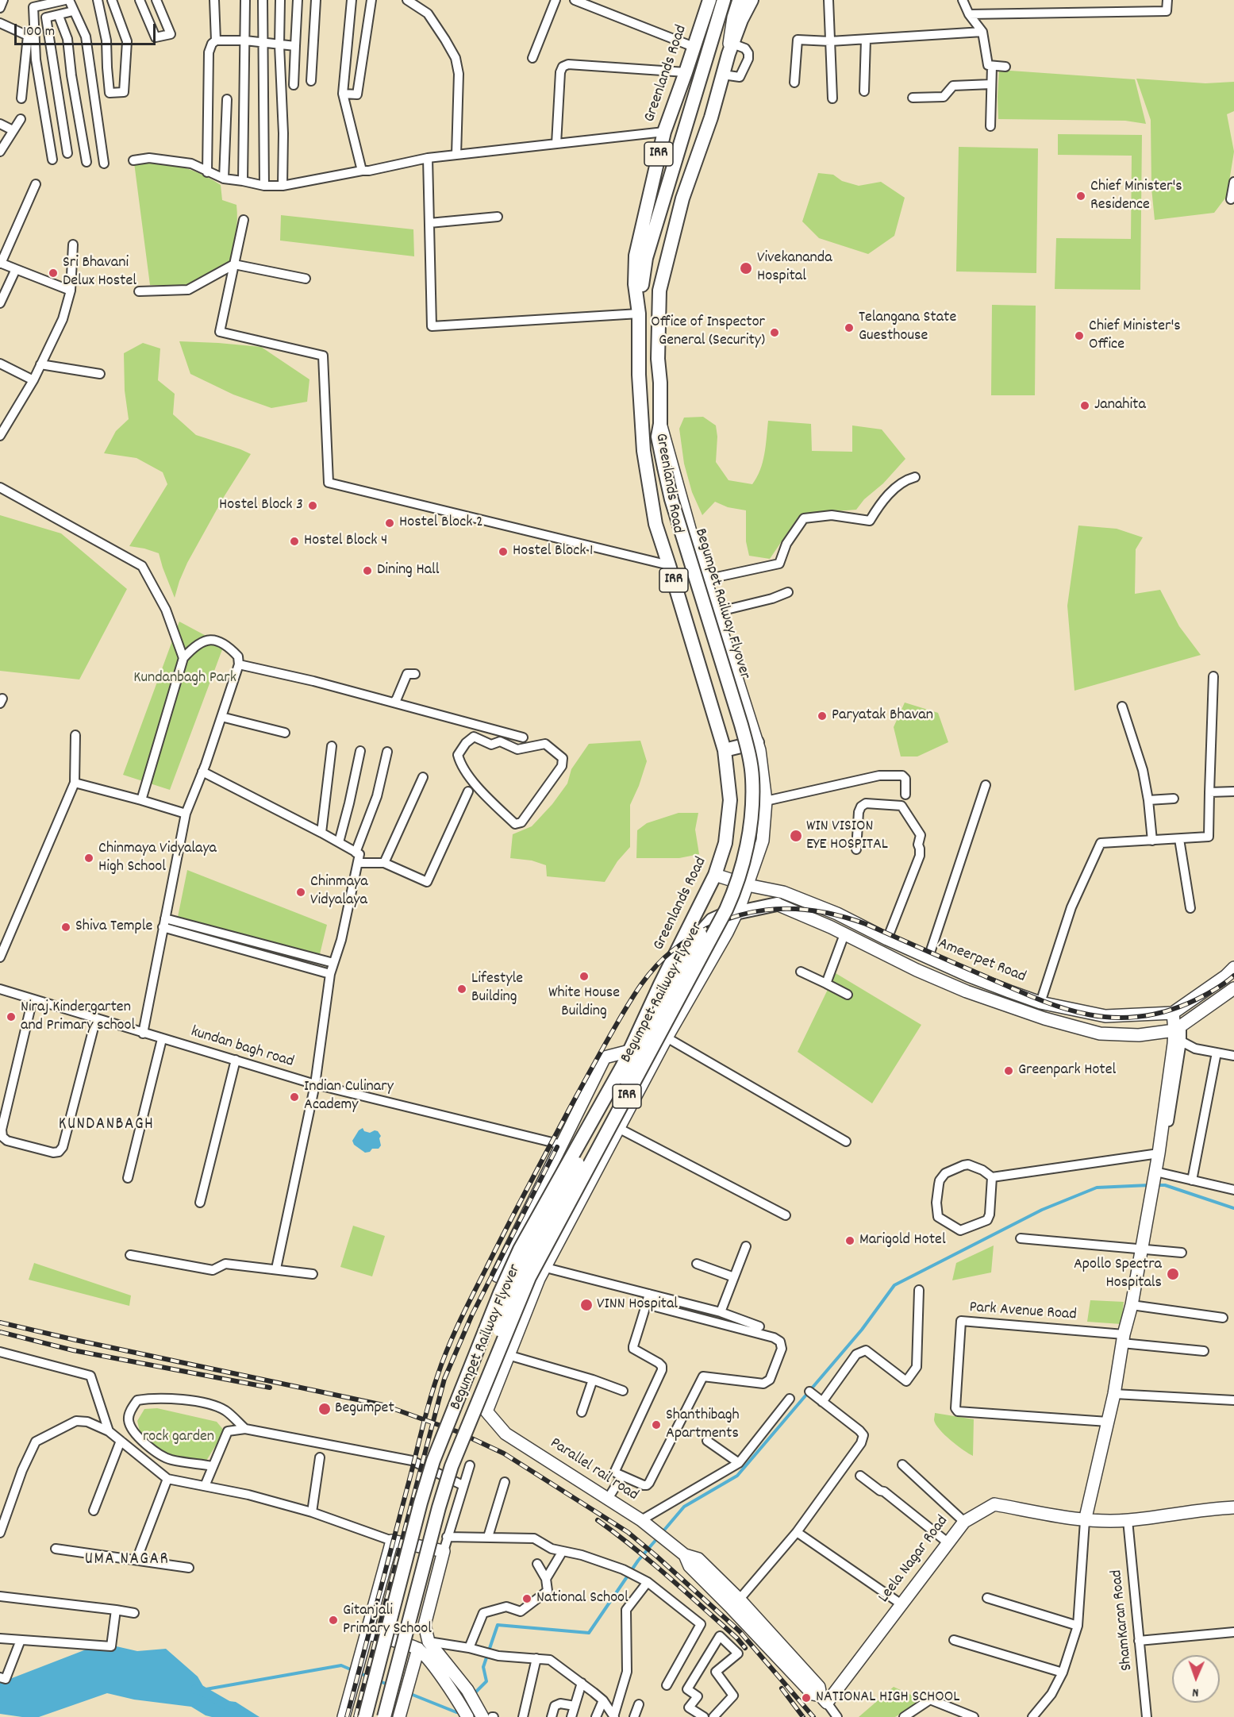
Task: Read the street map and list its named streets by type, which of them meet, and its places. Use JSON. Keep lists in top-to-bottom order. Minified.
{"streets":{"main road":["Greenlands Road","IRR","Begumpet Railway Flyover"],"street":["Ameerpet Road","kundan bagh road","Park Avenue Road","Parallel rail road","Leela Nagar Road","ShamKaran Road"]},"crossings":[["Greenlands Road","IRR"],["Greenlands Road","Begumpet Railway Flyover"],["Greenlands Road","Ameerpet Road"],["Greenlands Road","Parallel rail road"],["IRR","Begumpet Railway Flyover"],["Parallel rail road","Leela Nagar Road"],["Leela Nagar Road","ShamKaran Road"]],"districts":["KUNDANBAGH","UMA NAGAR"],"parks":["Kundanbagh Park","rock garden"],"places":["Chief Minister's Residence","Vivekananda Hospital","Sri Bhavani Delux Hostel","Telangana State Guesthouse","Office of Inspector General (Security)","Chief Minister's Office","Janahita","Hostel Block 3","Hostel Block 2","Hostel Block 4","Hostel Block 1","Dining Hall","Paryatak Bhavan","WIN VISION EYE HOSPITAL","Chinmaya Vidyalaya High School","Chinmaya Vidyalaya","Shiva Temple","White House Building","Lifestyle Building","Niraj Kindergarten and Primary school","Greenpark Hotel","Indian Culinary Academy","Marigold Hotel","Apollo Spectra Hospitals","VINN Hospital","Begumpet","Shanthibagh Apartments","National School","Gitanjali Primary School","NATIONAL HIGH SCHOOL"],"scale_bar":"100 m","north":"bottom"}
